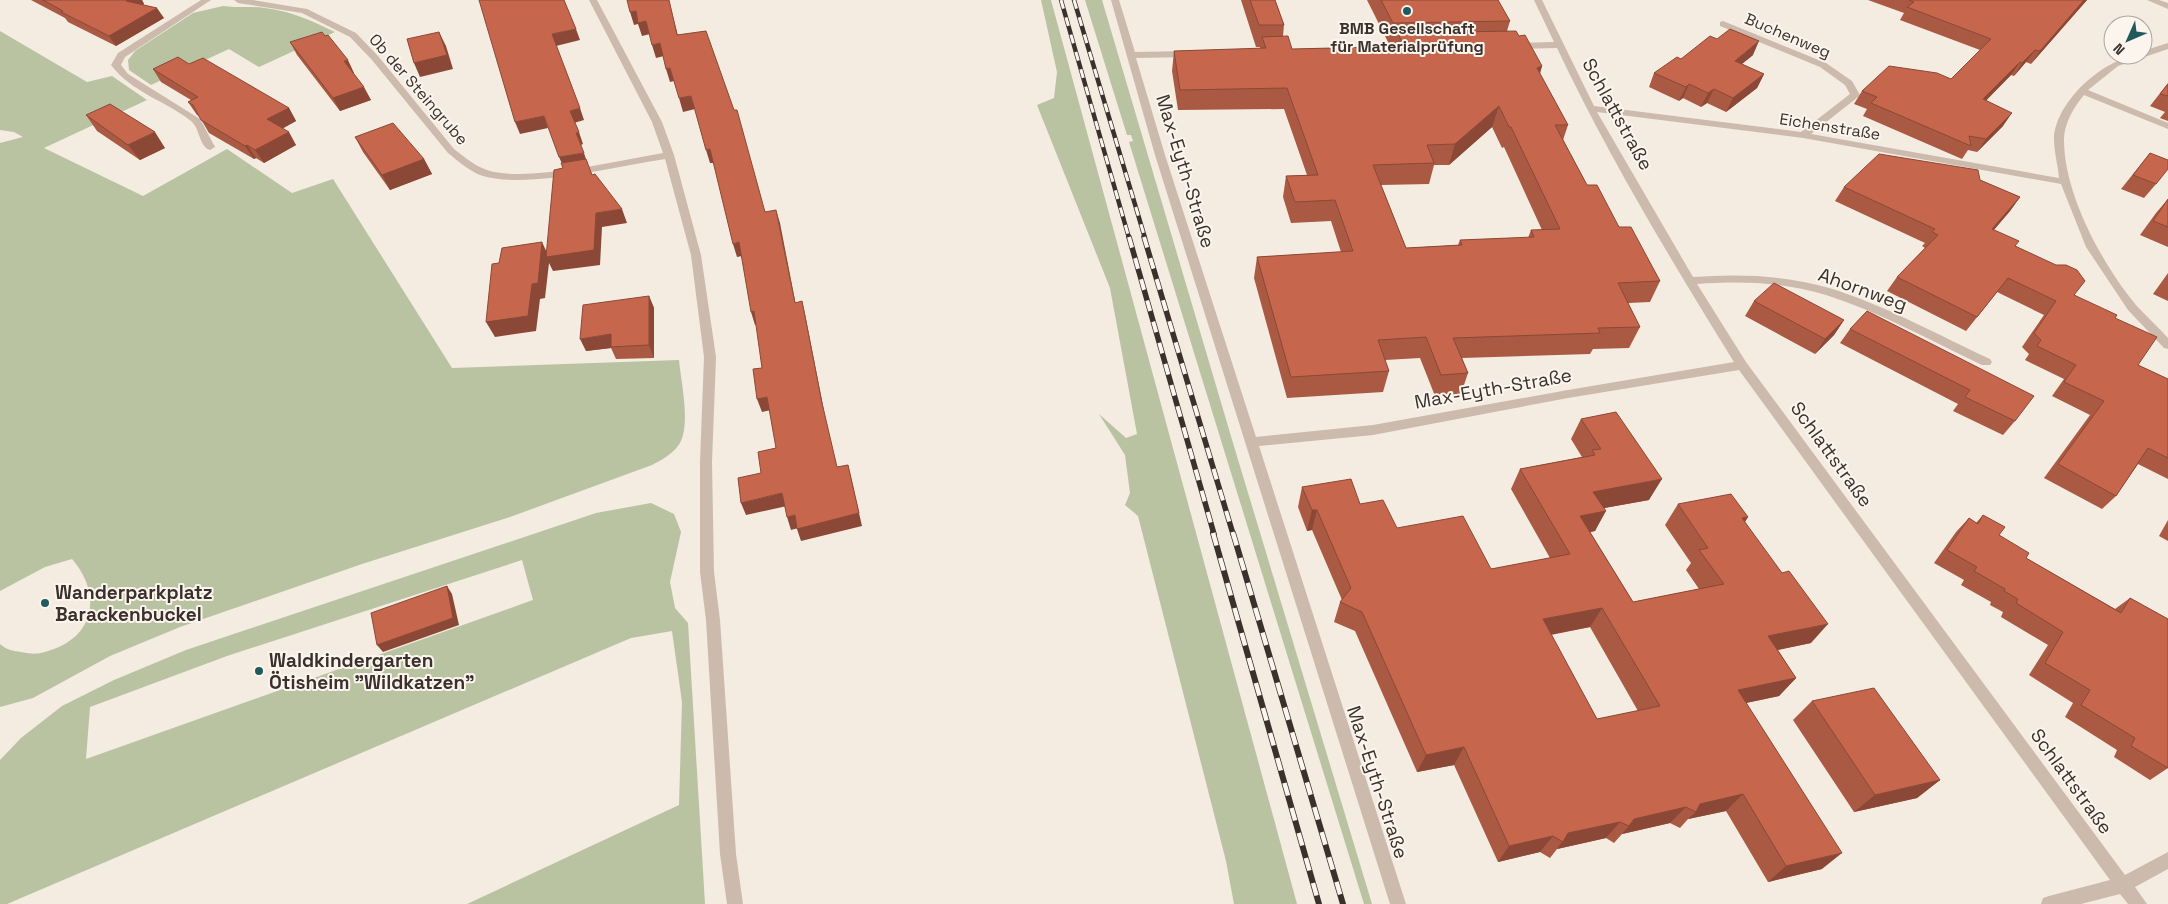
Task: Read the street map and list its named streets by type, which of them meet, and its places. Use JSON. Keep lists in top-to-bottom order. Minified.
{"streets":{"street":["Buchenweg","Ob der Steingrube","Schlattstraße","Eichenstraße","Max-Eyth-Straße","Ahornweg"]},"crossings":[["Buchenweg","Eichenstraße"],["Schlattstraße","Eichenstraße"],["Schlattstraße","Max-Eyth-Straße"],["Schlattstraße","Ahornweg"]],"places":["BMB Gesellschaft für Materialprüfung","Wanderparkplatz Barackenbuckel","Waldkindergarten Ötisheim \"Wildkatzen\""],"north":"bottom left"}
